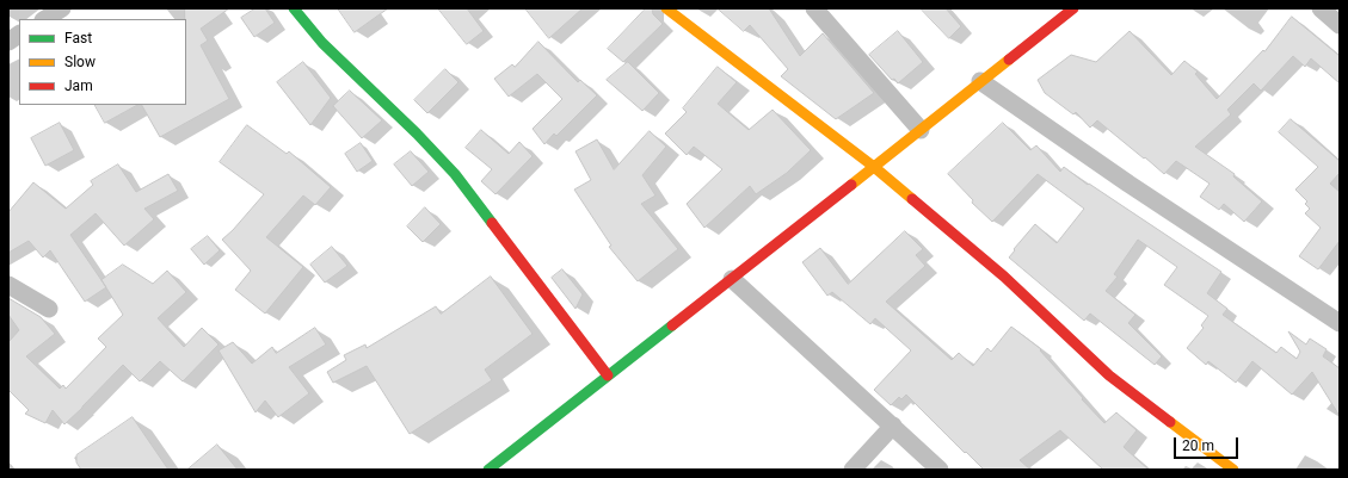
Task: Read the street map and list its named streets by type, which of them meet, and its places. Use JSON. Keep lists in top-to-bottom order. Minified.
{"legend":["Fast","Slow","Jam"],"scale_bar":"20 m"}
